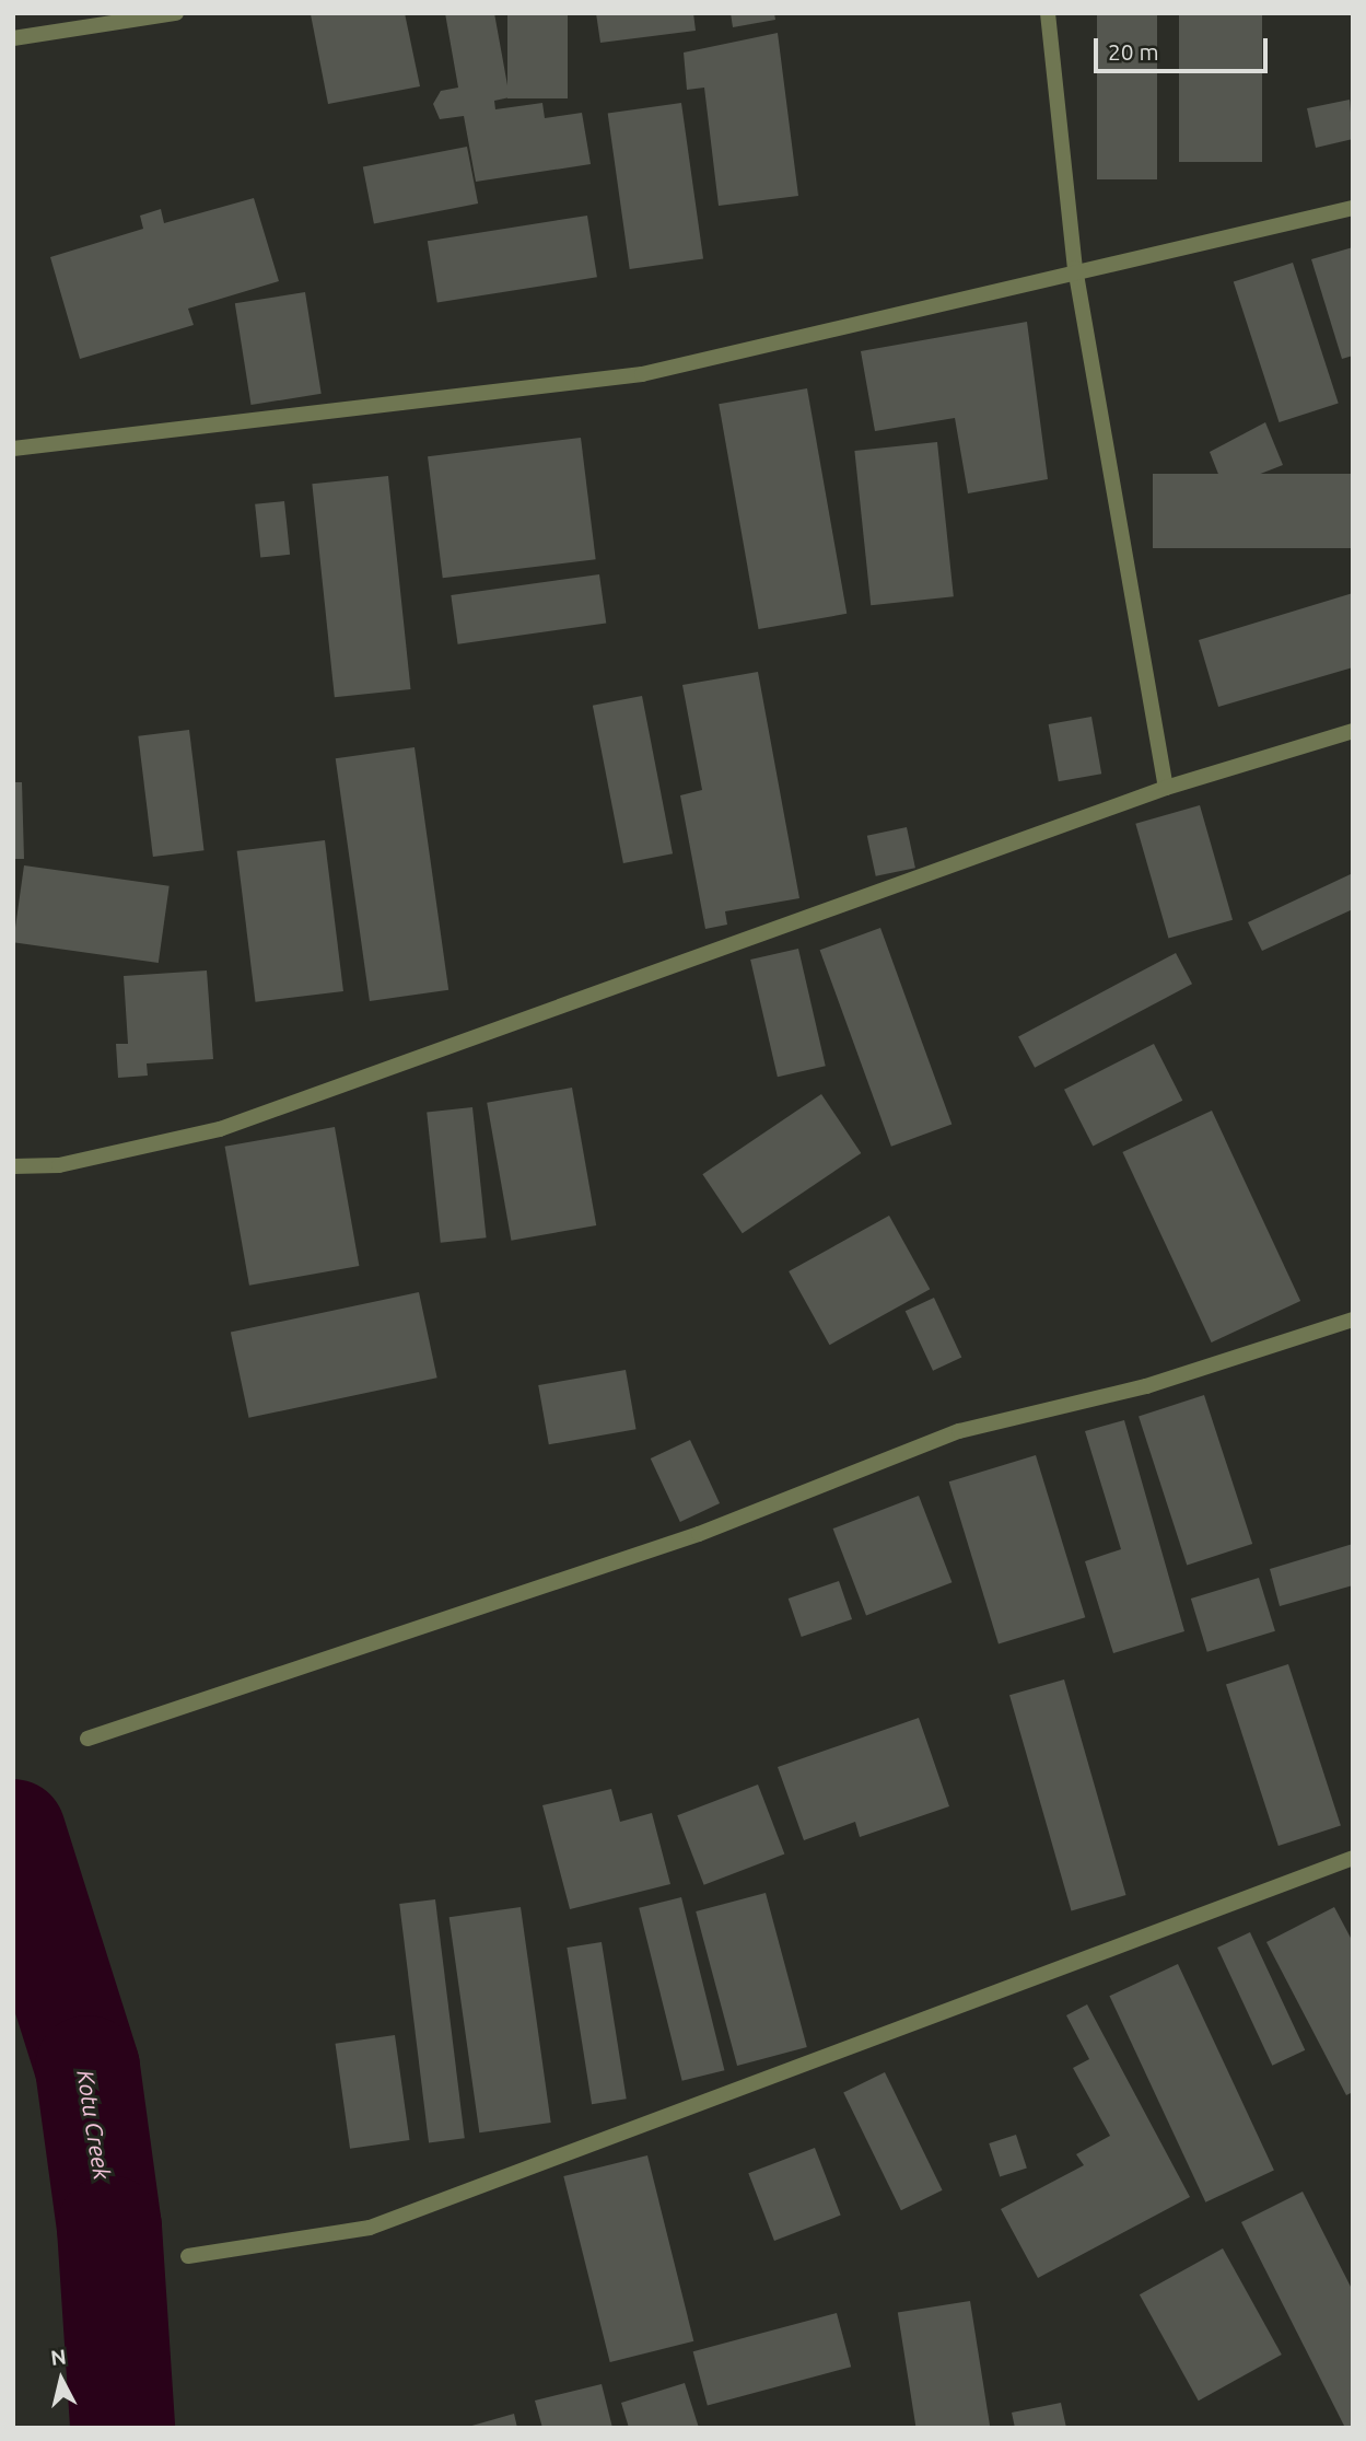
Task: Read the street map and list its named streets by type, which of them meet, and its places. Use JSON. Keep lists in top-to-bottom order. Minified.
{"water":["Kotu Creek"],"scale_bar":"20 m","north":"top"}
